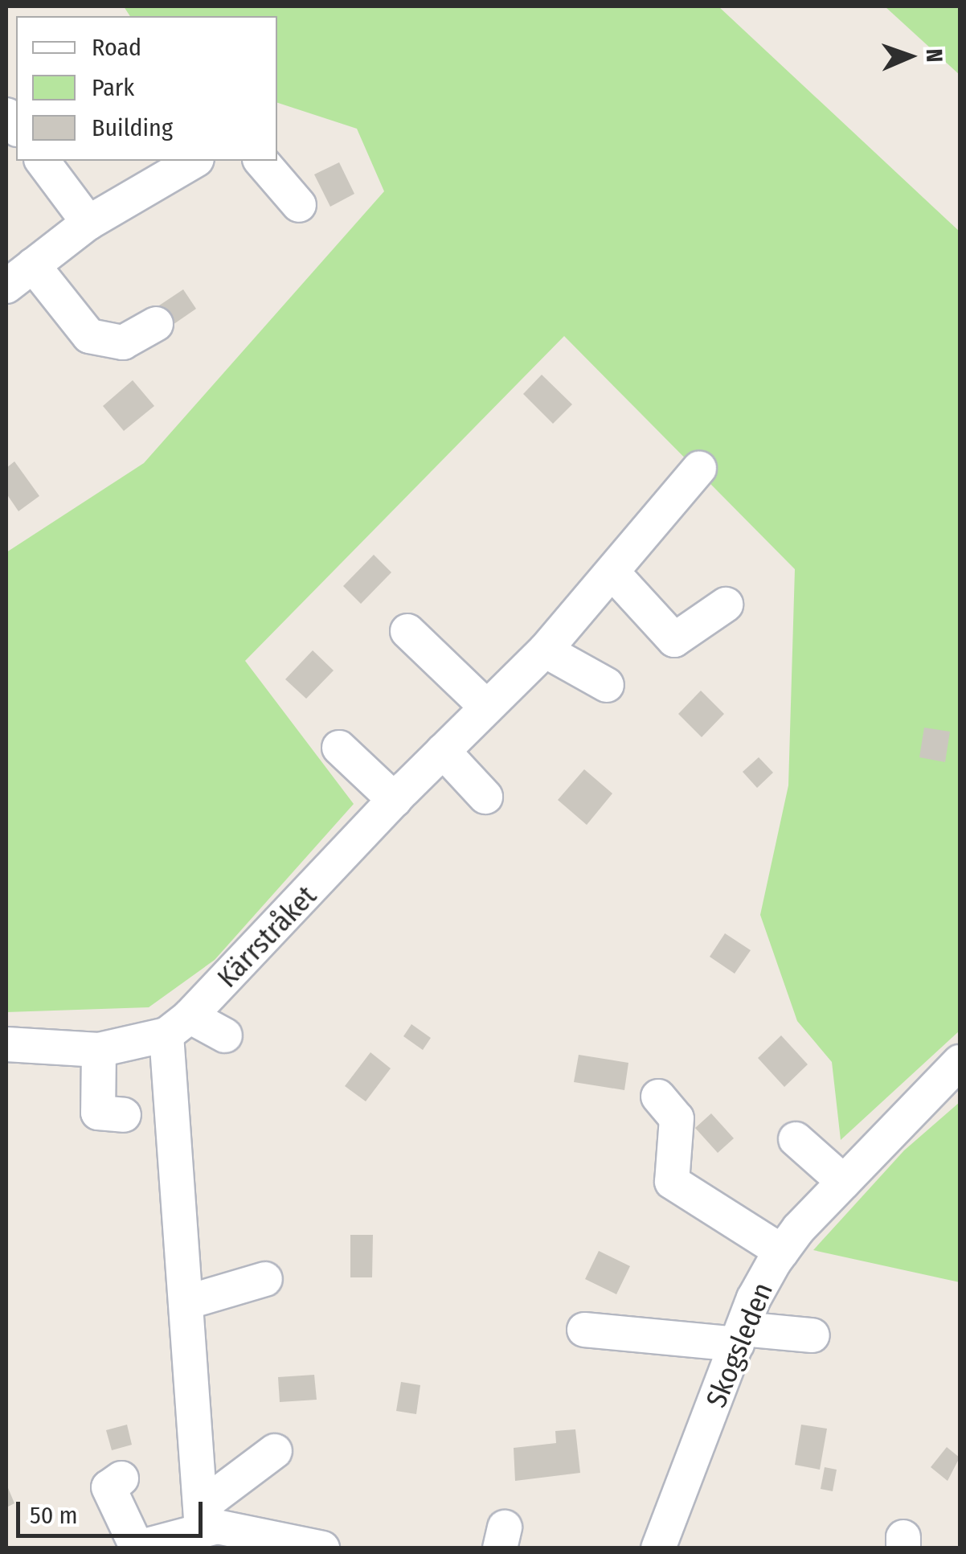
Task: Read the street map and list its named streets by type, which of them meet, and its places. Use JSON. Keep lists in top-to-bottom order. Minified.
{"streets":{"street":["Kärrstråket","Skogsleden"]},"legend":["Road","Park","Building"],"scale_bar":"50 m","north":"right"}
